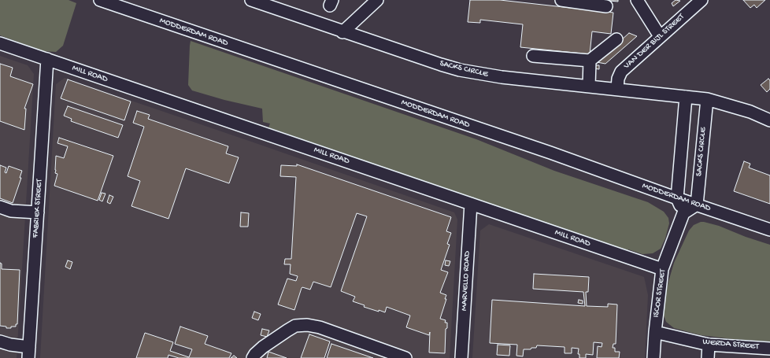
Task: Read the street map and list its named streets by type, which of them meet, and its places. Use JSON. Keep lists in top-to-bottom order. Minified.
{"streets":{"street":["MODDERDAM ROAD","VAN DER BIJL STREET","SACKS CIRCLE","MILL ROAD","FABRIEK STREET","MARVELLO ROAD","ISCOR STREET","WERDA STREET"]},"crossings":[["MODDERDAM ROAD","SACKS CIRCLE"],["VAN DER BIJL STREET","SACKS CIRCLE"],["MILL ROAD","FABRIEK STREET"],["MILL ROAD","MARVELLO ROAD"],["MILL ROAD","ISCOR STREET"],["ISCOR STREET","WERDA STREET"]]}
